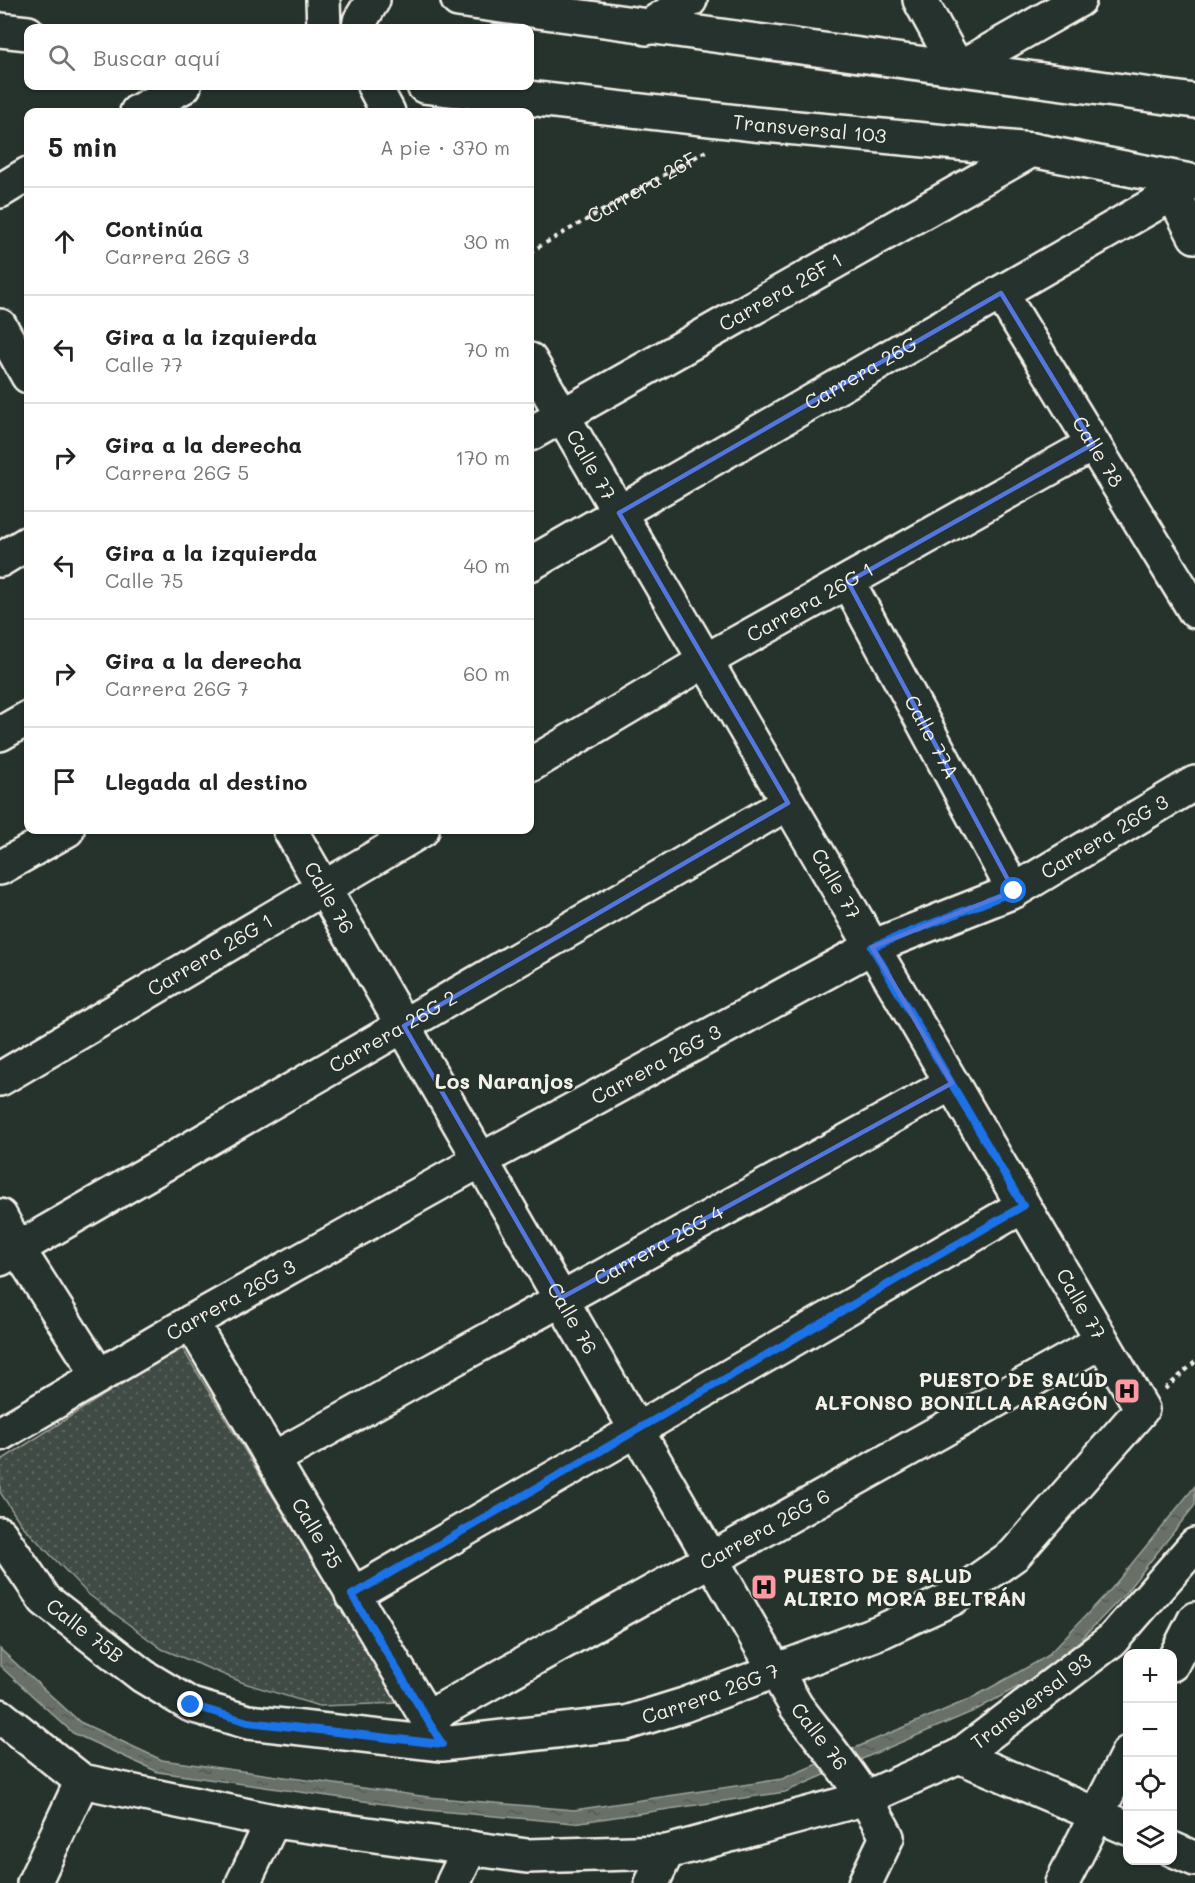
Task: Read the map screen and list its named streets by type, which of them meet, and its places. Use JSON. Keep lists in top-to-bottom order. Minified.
{"streets":{"street":["Transversal 103","Carrera 26F 1","Carrera 26G","Calle 78","Calle 77","Carrera 26G 1","Calle 77A","Carrera 26G 3","Calle 76","Carrera 26G 2","Carrera 26G 4","Carrera 26G 6","Calle 75","Calle 75B","Carrera 26G 7","Transversal 93"],"path":["Carrera 26F"]},"crossings":[["Transversal 103","Carrera 26F"],["Transversal 103","Carrera 26F 1"],["Transversal 103","Carrera 26G"],["Carrera 26F 1","Calle 77"],["Carrera 26G","Calle 78"],["Carrera 26G","Calle 77"],["Calle 78","Carrera 26G 1"],["Calle 77","Carrera 26G 1"],["Calle 77","Carrera 26G 3"],["Calle 77","Carrera 26G 2"],["Calle 77","Carrera 26G 4"],["Calle 77","Carrera 26G 6"],["Calle 77","Carrera 26G 7"],["Carrera 26G 1","Calle 77A"],["Carrera 26G 1","Calle 76"],["Calle 77A","Carrera 26G 3"],["Carrera 26G 3","Calle 76"],["Carrera 26G 3","Calle 75"],["Calle 76","Carrera 26G 2"],["Calle 76","Carrera 26G 4"],["Calle 76","Carrera 26G 6"],["Calle 76","Carrera 26G 7"],["Calle 76","Transversal 93"],["Carrera 26G 4","Calle 75"],["Carrera 26G 6","Calle 75"],["Carrera 26G 6","Carrera 26G 7"],["Calle 75","Carrera 26G 7"],["Calle 75B","Carrera 26G 7"]],"districts":["Los Naranjos"],"places":{"hospital":["PUESTO DE SALUD ALFONSO BONILLA ARAGÓN","PUESTO DE SALUD ALIRIO MORA BELTRÁN"]},"page":{"search":"Buscar aquí","heading":["5 min","A pie · 370 m"],"list":[["Continúa","Carrera 26G 3","30 m"],["Gira a la izquierda","Calle 77","70 m"],["Gira a la derecha","Carrera 26G 5","170 m"],["Gira a la izquierda","Calle 75","40 m"],["Gira a la derecha","Carrera 26G 7","60 m"],"Llegada al destino"],"map_buttons":["+","−"]}}
